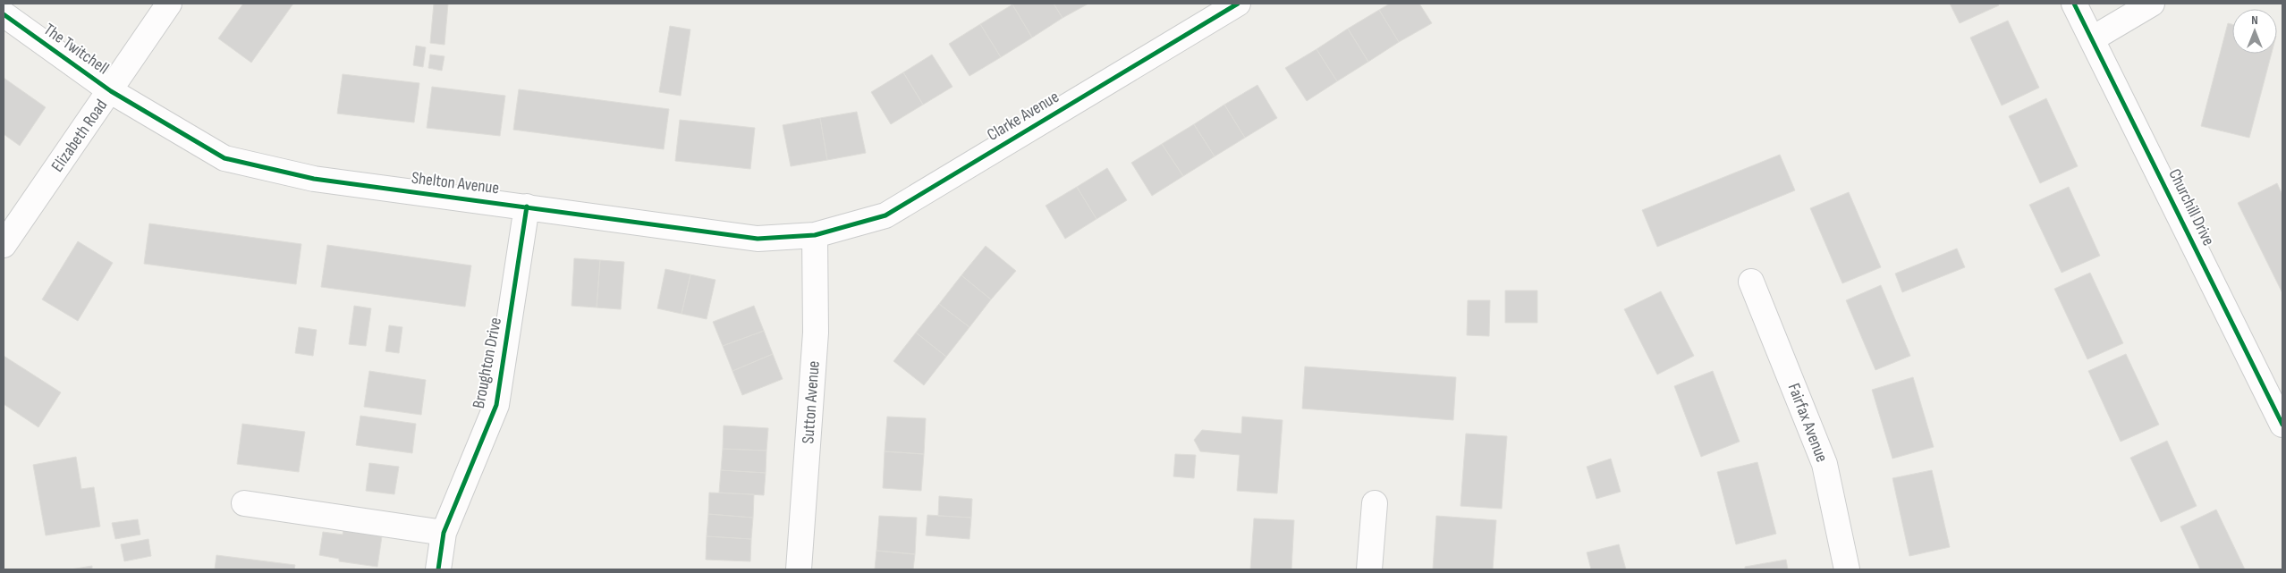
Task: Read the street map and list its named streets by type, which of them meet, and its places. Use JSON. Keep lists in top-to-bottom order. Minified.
{"streets":{"street":["The Twitchell","Clarke Avenue","Elizabeth Road","Shelton Avenue","Churchill Drive","Broughton Drive","Sutton Avenue","Fairfax Avenue"]},"crossings":[["The Twitchell","Elizabeth Road"],["The Twitchell","Shelton Avenue"],["Clarke Avenue","Shelton Avenue"],["Clarke Avenue","Sutton Avenue"],["Elizabeth Road","Shelton Avenue"],["Shelton Avenue","Broughton Drive"],["Shelton Avenue","Sutton Avenue"]],"north":"top"}
